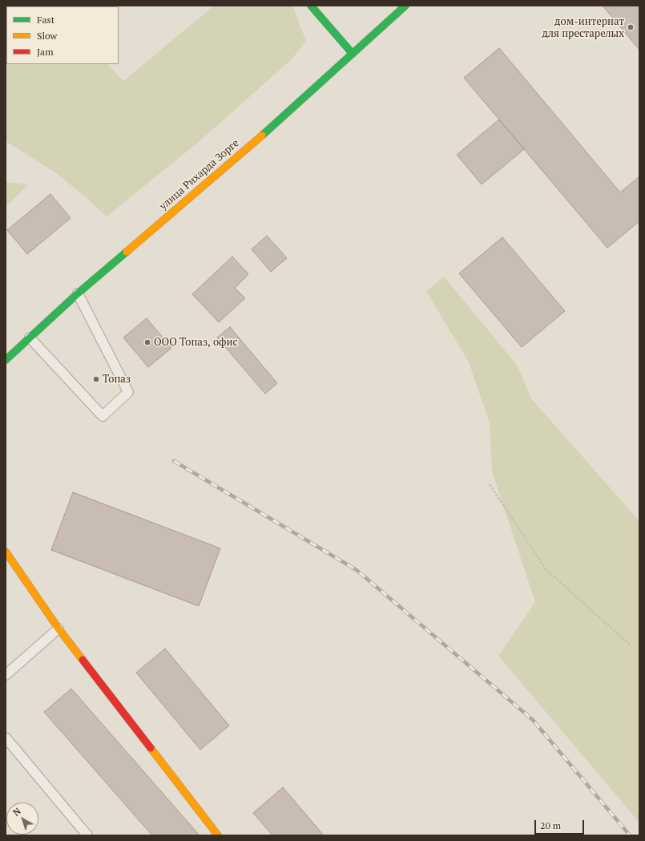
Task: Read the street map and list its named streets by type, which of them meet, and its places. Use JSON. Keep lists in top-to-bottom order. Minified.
{"streets":{"main road":["улица Рихарда Зорге"]},"places":["дом-интернат для престарелых","ООО Топаз, офис","Топаз"],"legend":["Fast","Slow","Jam"],"scale_bar":"20 m","north":"top left"}
